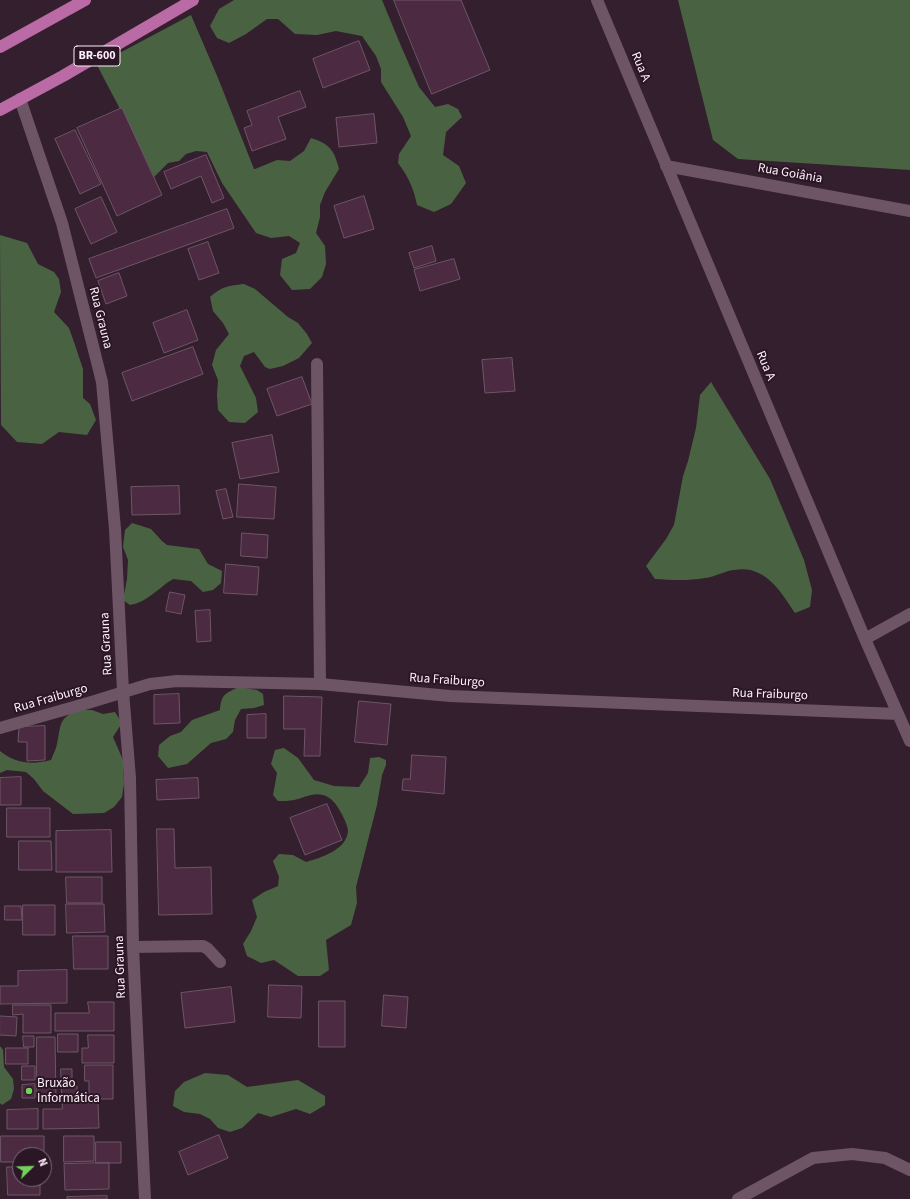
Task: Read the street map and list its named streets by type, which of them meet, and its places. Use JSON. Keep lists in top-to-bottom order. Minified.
{"streets":{"main road":["BR-600"],"street":["Rua A","Rua Goiânia","Rua Grauna","Rua Fraiburgo"]},"crossings":[["BR-600","Rua Grauna"],["Rua A","Rua Goiânia"],["Rua A","Rua Fraiburgo"],["Rua Grauna","Rua Fraiburgo"]],"places":["Bruxão Informática"],"north":"top right"}
